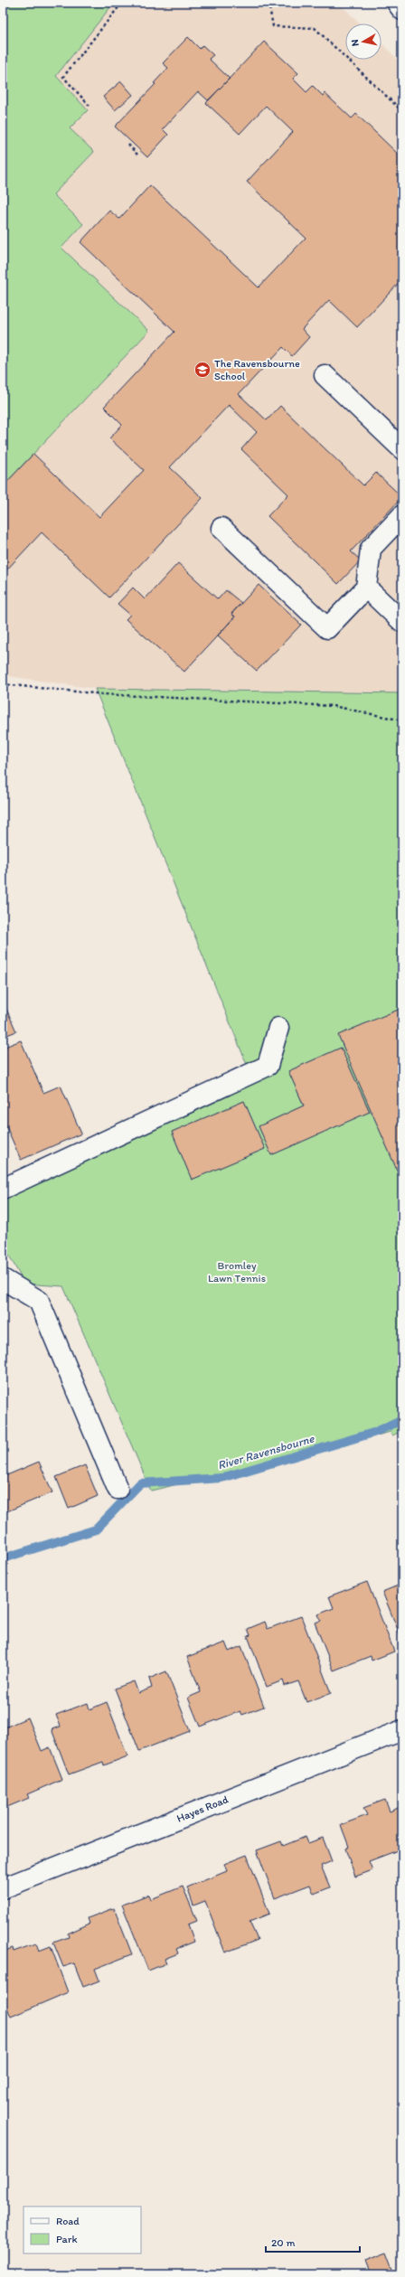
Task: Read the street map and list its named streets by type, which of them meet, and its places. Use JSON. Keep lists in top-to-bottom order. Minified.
{"streets":{"main road":["Hayes Road"]},"water":["River Ravensbourne"],"parks":["Bromley Lawn Tennis"],"places":{"school or university":["The Ravensbourne School"]},"legend":["Road","Park"],"scale_bar":"20 m","north":"left"}
